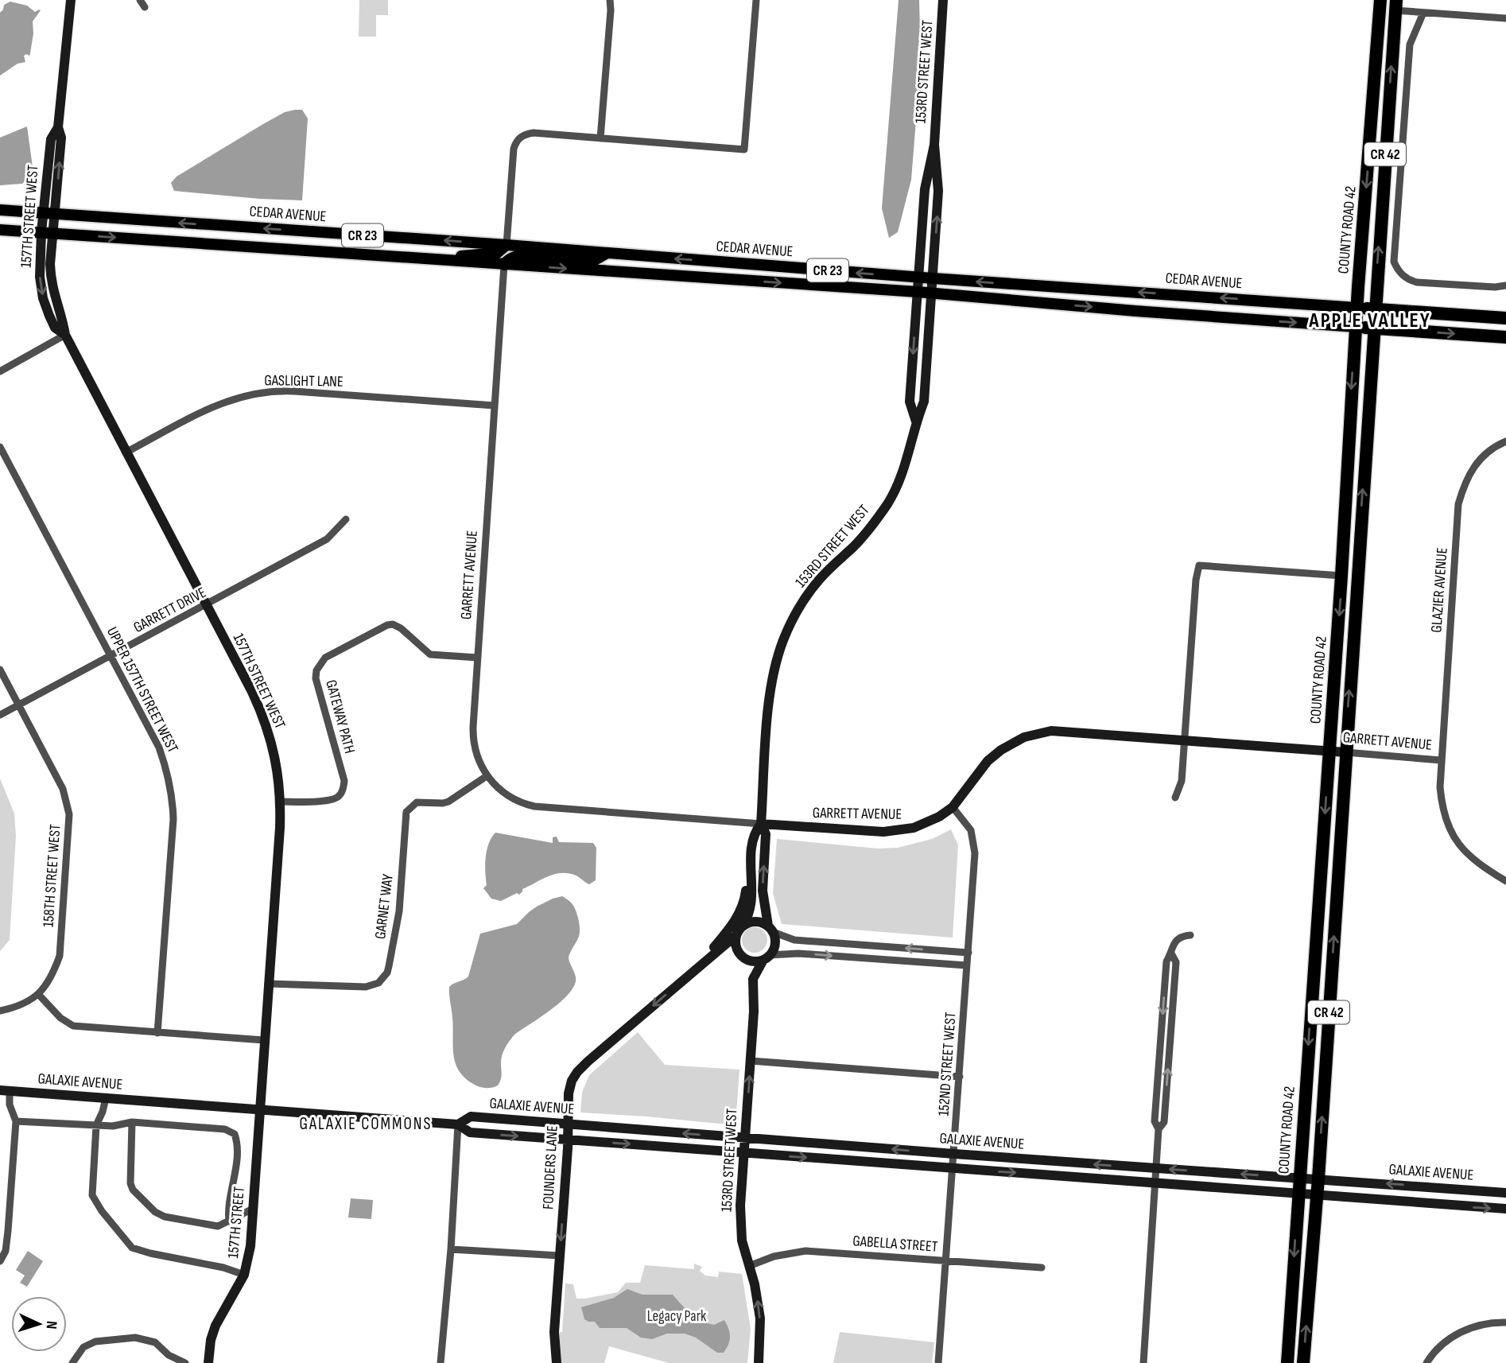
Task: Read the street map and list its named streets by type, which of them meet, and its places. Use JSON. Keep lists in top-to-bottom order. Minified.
{"streets":{"highway":["CR 42","CEDAR AVENUE","COUNTY ROAD 42","CR 23"],"street":["153RD STREET WEST","157TH STREET WEST","GASLIGHT LANE","GARRETT AVENUE","GLAZIER AVENUE","GARRETT DRIVE","UPPER 157TH STREET WEST","GATEWAY PATH","158TH STREET WEST","GARNET WAY","152ND STREET WEST","GALAXIE AVENUE","FOUNDERS LANE","157TH STREET","GABELLA STREET"]},"crossings":[["153RD STREET WEST","CEDAR AVENUE"],["153RD STREET WEST","CR 23"],["153RD STREET WEST","GARRETT AVENUE"],["153RD STREET WEST","GALAXIE AVENUE"],["153RD STREET WEST","FOUNDERS LANE"],["153RD STREET WEST","GABELLA STREET"],["CR 42","CEDAR AVENUE"],["CR 42","CR 23"],["CR 42","GARRETT AVENUE"],["CR 42","GALAXIE AVENUE"],["CEDAR AVENUE","157TH STREET WEST"],["CEDAR AVENUE","COUNTY ROAD 42"],["157TH STREET WEST","CR 23"],["157TH STREET WEST","GASLIGHT LANE"],["157TH STREET WEST","GARRETT DRIVE"],["157TH STREET WEST","GATEWAY PATH"],["157TH STREET WEST","GARNET WAY"],["157TH STREET WEST","GALAXIE AVENUE"],["157TH STREET WEST","157TH STREET"],["COUNTY ROAD 42","CR 23"],["COUNTY ROAD 42","GARRETT AVENUE"],["COUNTY ROAD 42","GALAXIE AVENUE"],["CR 23","GARRETT AVENUE"],["GASLIGHT LANE","GARRETT AVENUE"],["GARRETT AVENUE","GLAZIER AVENUE"],["GARRETT AVENUE","GATEWAY PATH"],["GARRETT AVENUE","GARNET WAY"],["GARRETT AVENUE","152ND STREET WEST"],["GARRETT DRIVE","UPPER 157TH STREET WEST"],["GARRETT DRIVE","158TH STREET WEST"],["152ND STREET WEST","GALAXIE AVENUE"],["152ND STREET WEST","GABELLA STREET"],["GALAXIE AVENUE","FOUNDERS LANE"],["GALAXIE AVENUE","157TH STREET"]],"one_way":["FOUNDERS LANE"],"districts":["APPLE VALLEY","GALAXIE COMMONS"],"parks":["Legacy Park"],"north":"right"}
